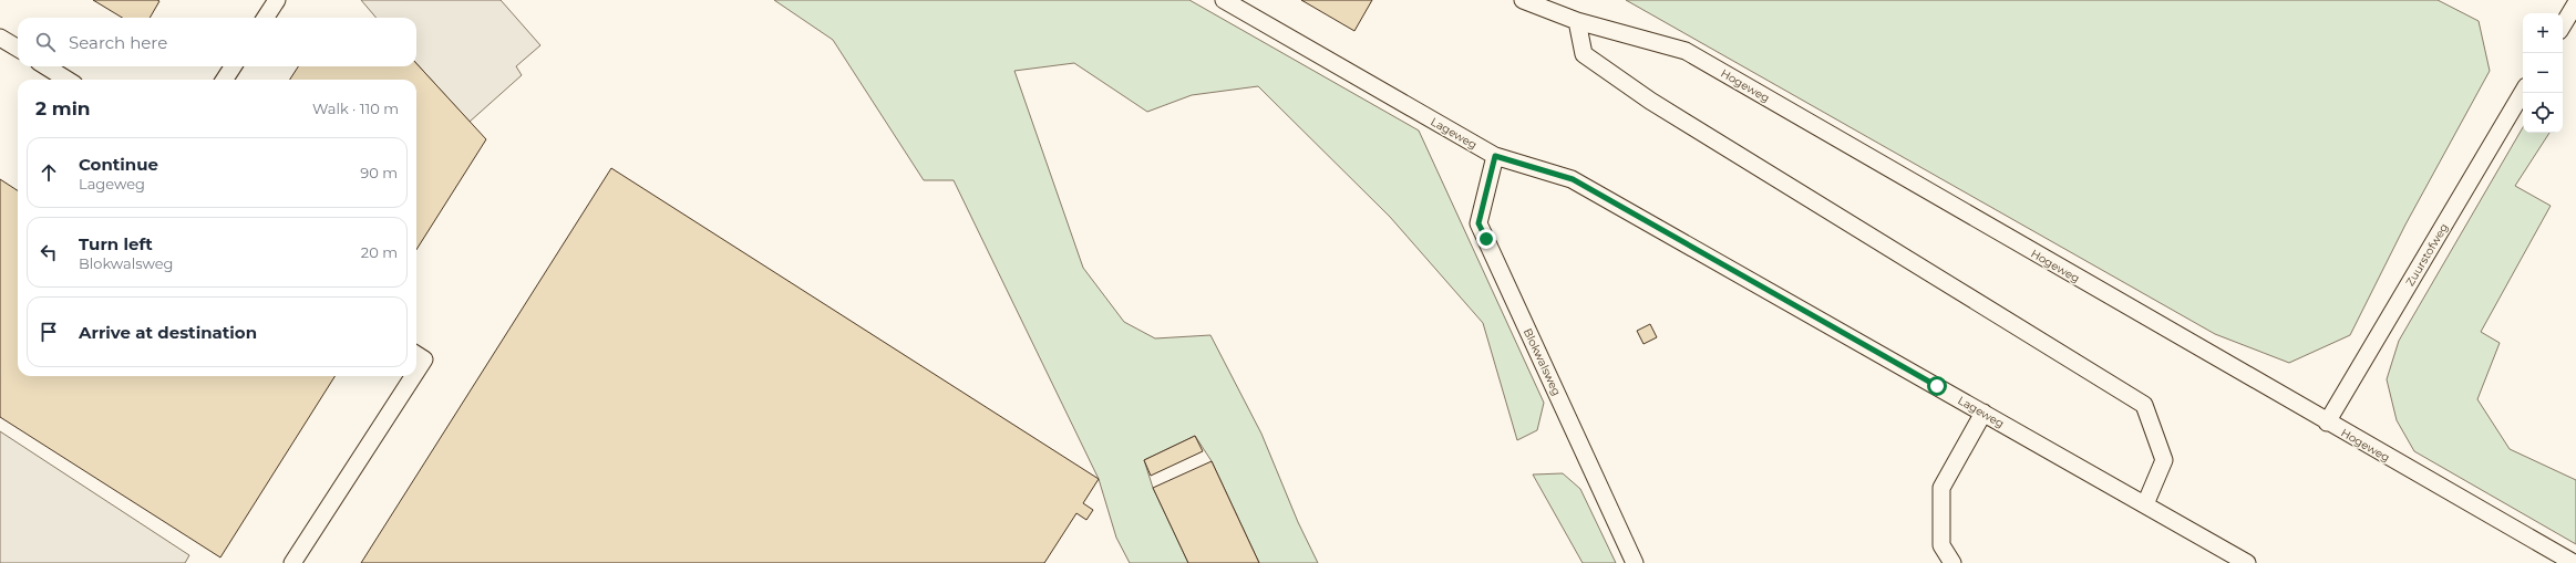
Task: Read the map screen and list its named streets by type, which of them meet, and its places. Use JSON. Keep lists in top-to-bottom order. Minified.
{"streets":{"lane":["Hogeweg","Lageweg","Zuurstofweg","Blokwalsweg"]},"crossings":[["Hogeweg","Zuurstofweg"],["Lageweg","Blokwalsweg"]],"page":{"map_buttons":["+","−"],"search":"Search here","heading":["2 min","Walk · 110 m"],"list":[["Continue","Lageweg","90 m"],["Turn left","Blokwalsweg","20 m"],"Arrive at destination"]}}
